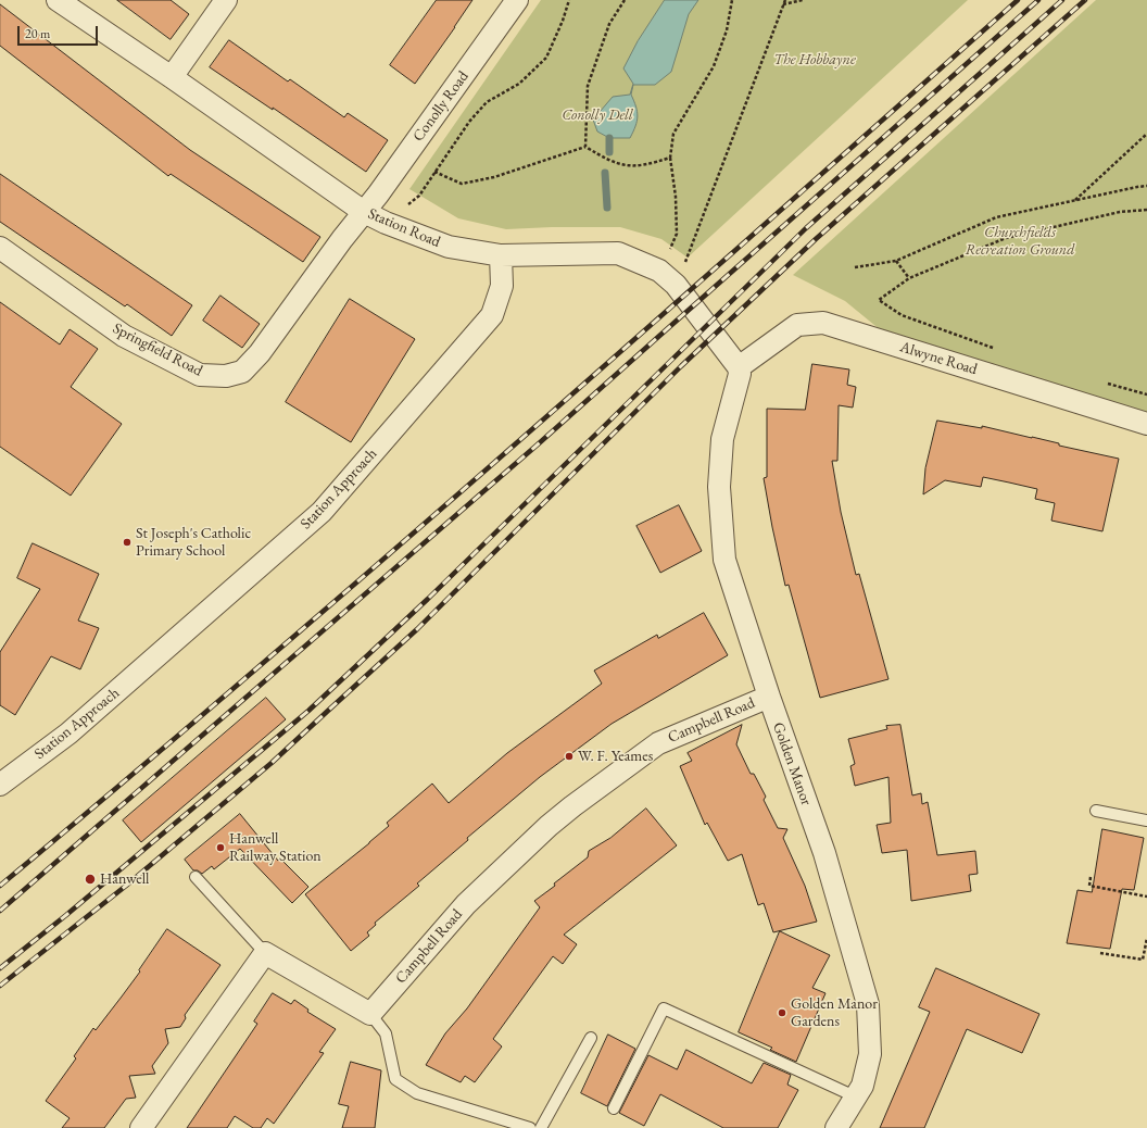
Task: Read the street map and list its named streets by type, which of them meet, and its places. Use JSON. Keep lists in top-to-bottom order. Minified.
{"streets":{"street":["Conolly Road","Station Road","Springfield Road","Alwyne Road","Station Approach","Campbell Road","Golden Manor"]},"crossings":[["Conolly Road","Station Road"],["Conolly Road","Springfield Road"],["Station Road","Springfield Road"],["Station Road","Alwyne Road"],["Station Road","Station Approach"],["Station Road","Golden Manor"],["Alwyne Road","Golden Manor"],["Campbell Road","Golden Manor"]],"parks":["The Hobbayne","Conolly Dell","Churchfields Recreation Ground"],"places":["St Joseph's Catholic Primary School","W. F. Yeames","Hanwell Railway Station","Hanwell","Golden Manor Gardens"],"scale_bar":"20 m"}
